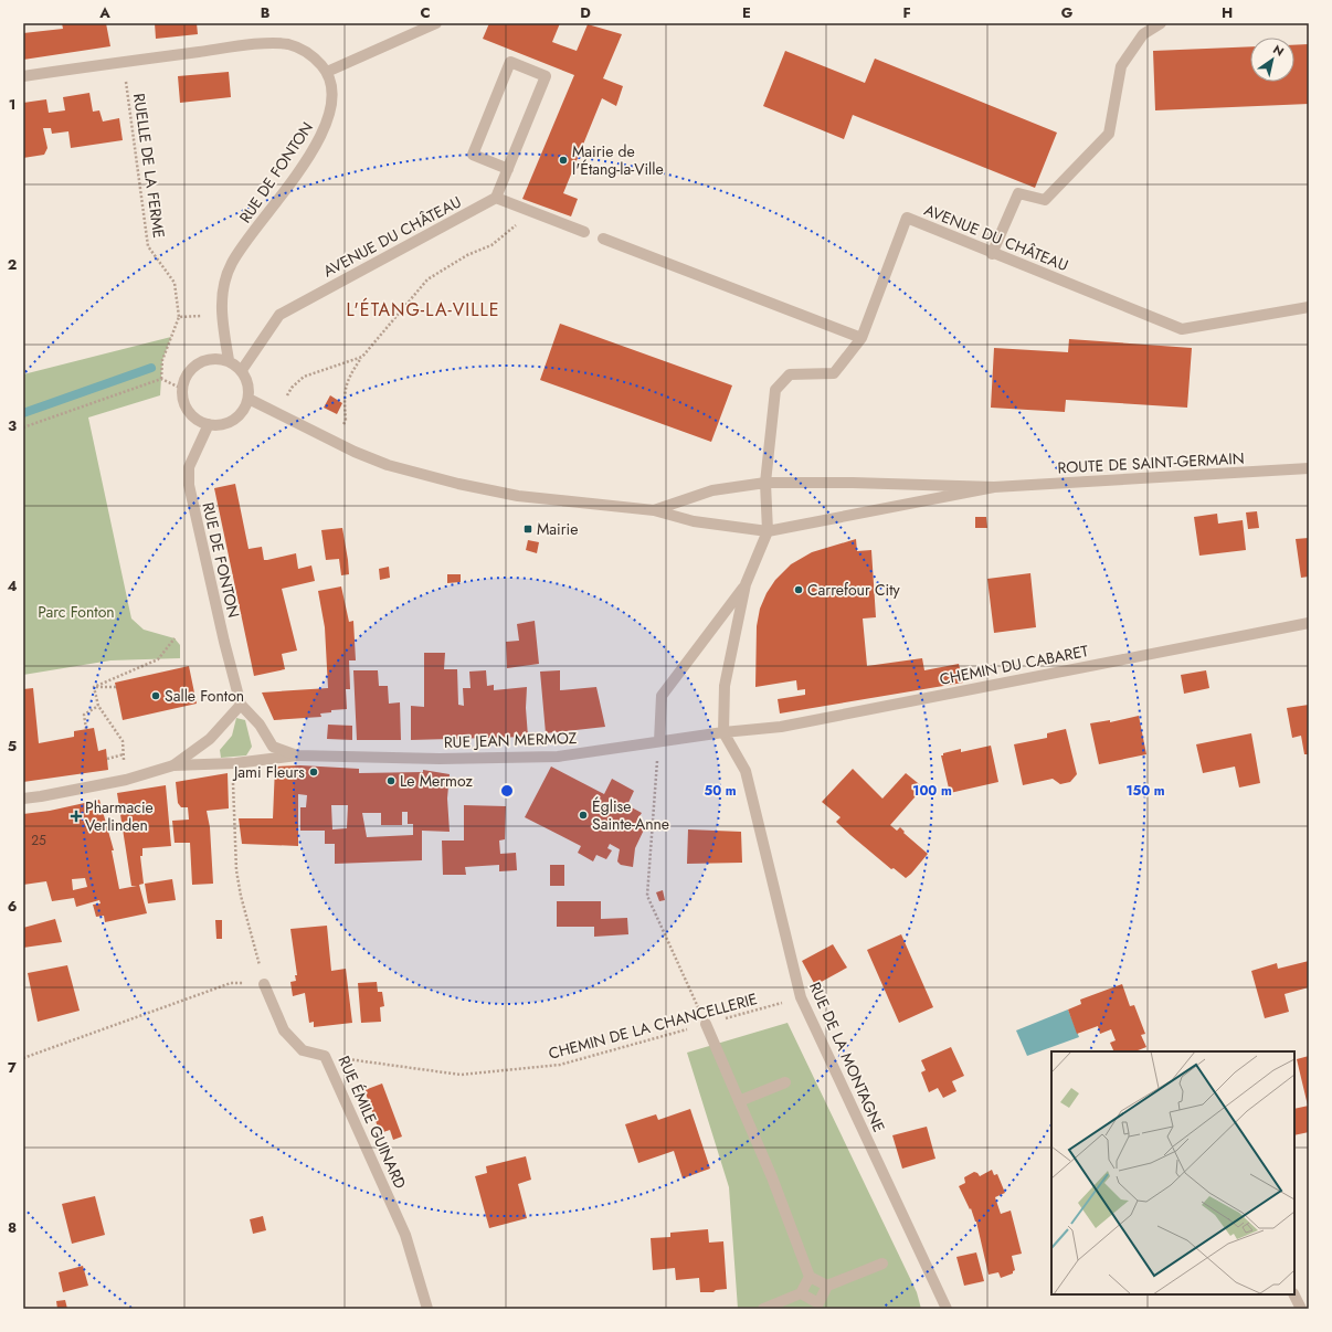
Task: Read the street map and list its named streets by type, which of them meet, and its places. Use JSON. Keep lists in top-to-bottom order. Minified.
{"streets":{"street":["RUE DE FONTON","AVENUE DU CHÂTEAU","ROUTE DE SAINT-GERMAIN","CHEMIN DU CABARET","RUE JEAN MERMOZ","RUE DE LA MONTAGNE","RUE ÉMILE GUINARD"],"path":["RUELLE DE LA FERME","CHEMIN DE LA CHANCELLERIE"]},"crossings":[["RUELLE DE LA FERME","RUE DE FONTON"],["RUE DE FONTON","AVENUE DU CHÂTEAU"],["RUE DE FONTON","ROUTE DE SAINT-GERMAIN"],["RUE DE FONTON","RUE JEAN MERMOZ"],["AVENUE DU CHÂTEAU","ROUTE DE SAINT-GERMAIN"],["CHEMIN DU CABARET","RUE JEAN MERMOZ"],["CHEMIN DU CABARET","RUE DE LA MONTAGNE"],["RUE JEAN MERMOZ","RUE DE LA MONTAGNE"],["CHEMIN DE LA CHANCELLERIE","RUE DE LA MONTAGNE"],["CHEMIN DE LA CHANCELLERIE","RUE ÉMILE GUINARD"]],"districts":["L'ÉTANG-LA-VILLE"],"parks":["Parc Fonton"],"places":{"other":["Mairie de l'Étang-la-Ville","Carrefour City","Salle Fonton","Jami Fleurs","Le Mermoz","Église Sainte-Anne"],"transit":["Mairie"],"health":["Pharmacie Verlinden"]},"house_numbers":["25"],"north":"top right","grid":{"columns":["A","B","C","D","E","F","G","H"],"rows":["1","2","3","4","5","6","7","8"]},"rings":["50 m","100 m","150 m"]}
